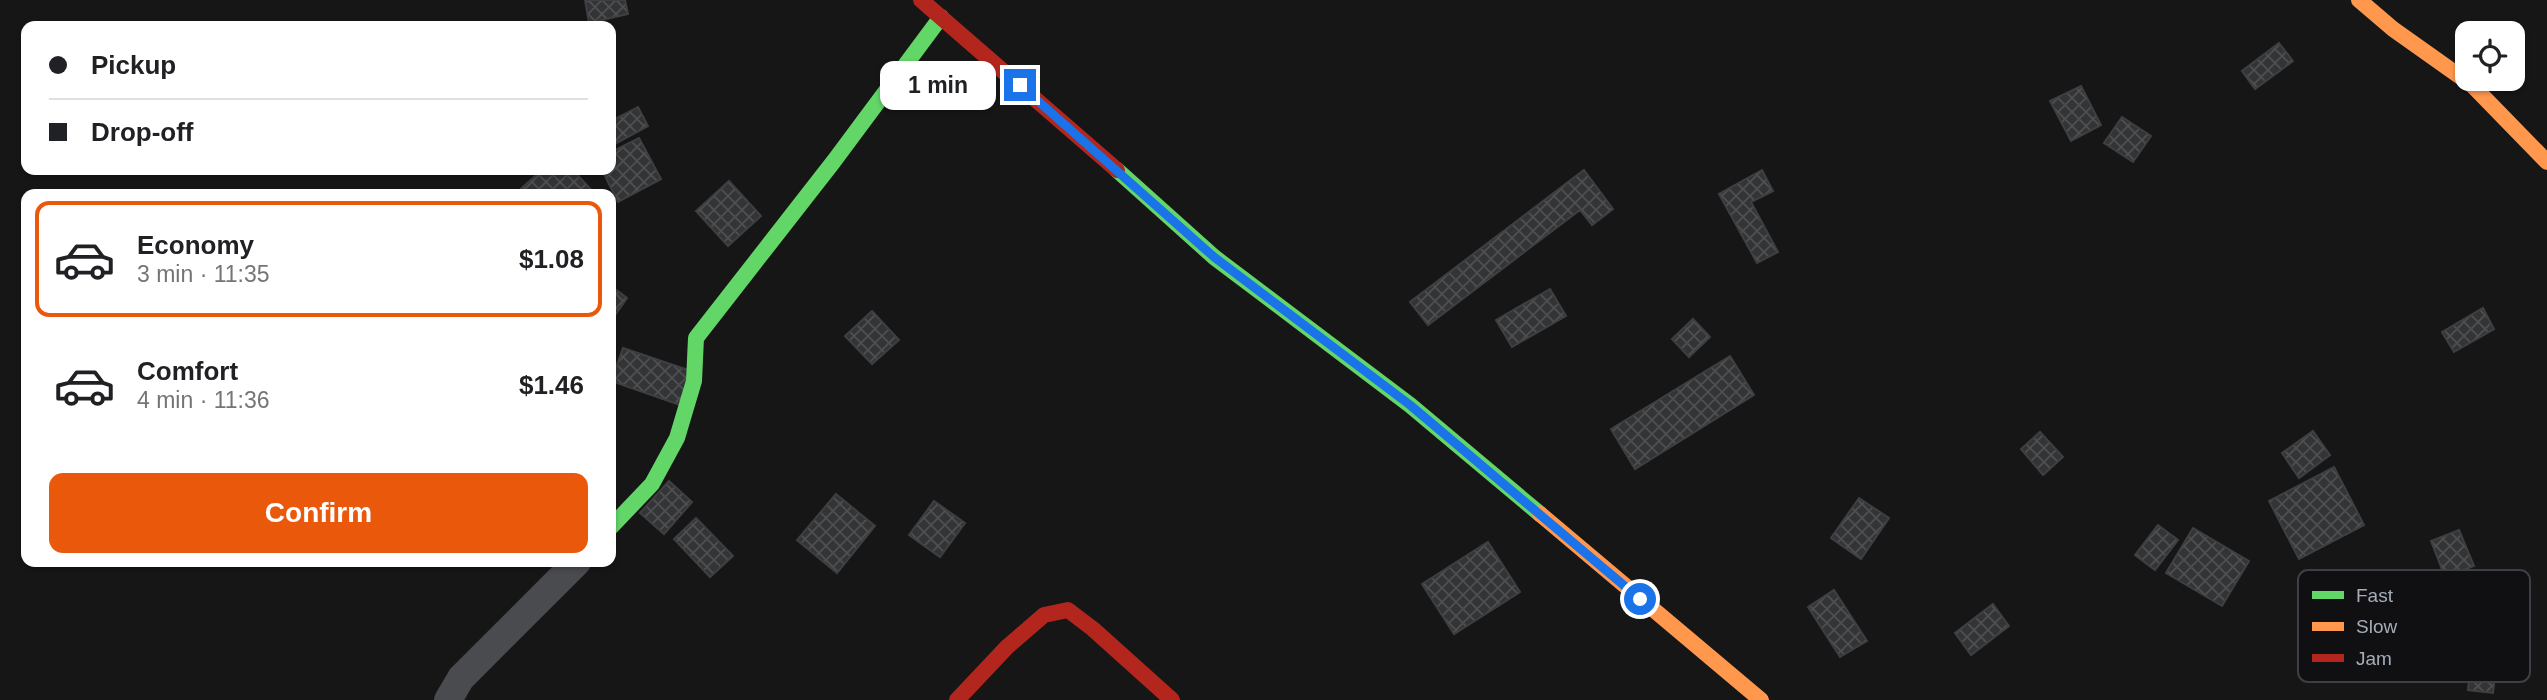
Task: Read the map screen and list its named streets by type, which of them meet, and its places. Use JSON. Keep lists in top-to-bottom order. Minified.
{"legend":["Fast","Slow","Jam"],"page":{"banner":["Pickup","Drop-off"],"bubble":"1 min","list":[{"name":"Economy","note":"3 min · 11:35","value":"$1.08"},{"name":"Comfort","note":"4 min · 11:36","value":"$1.46"}],"buttons":"Confirm"}}
